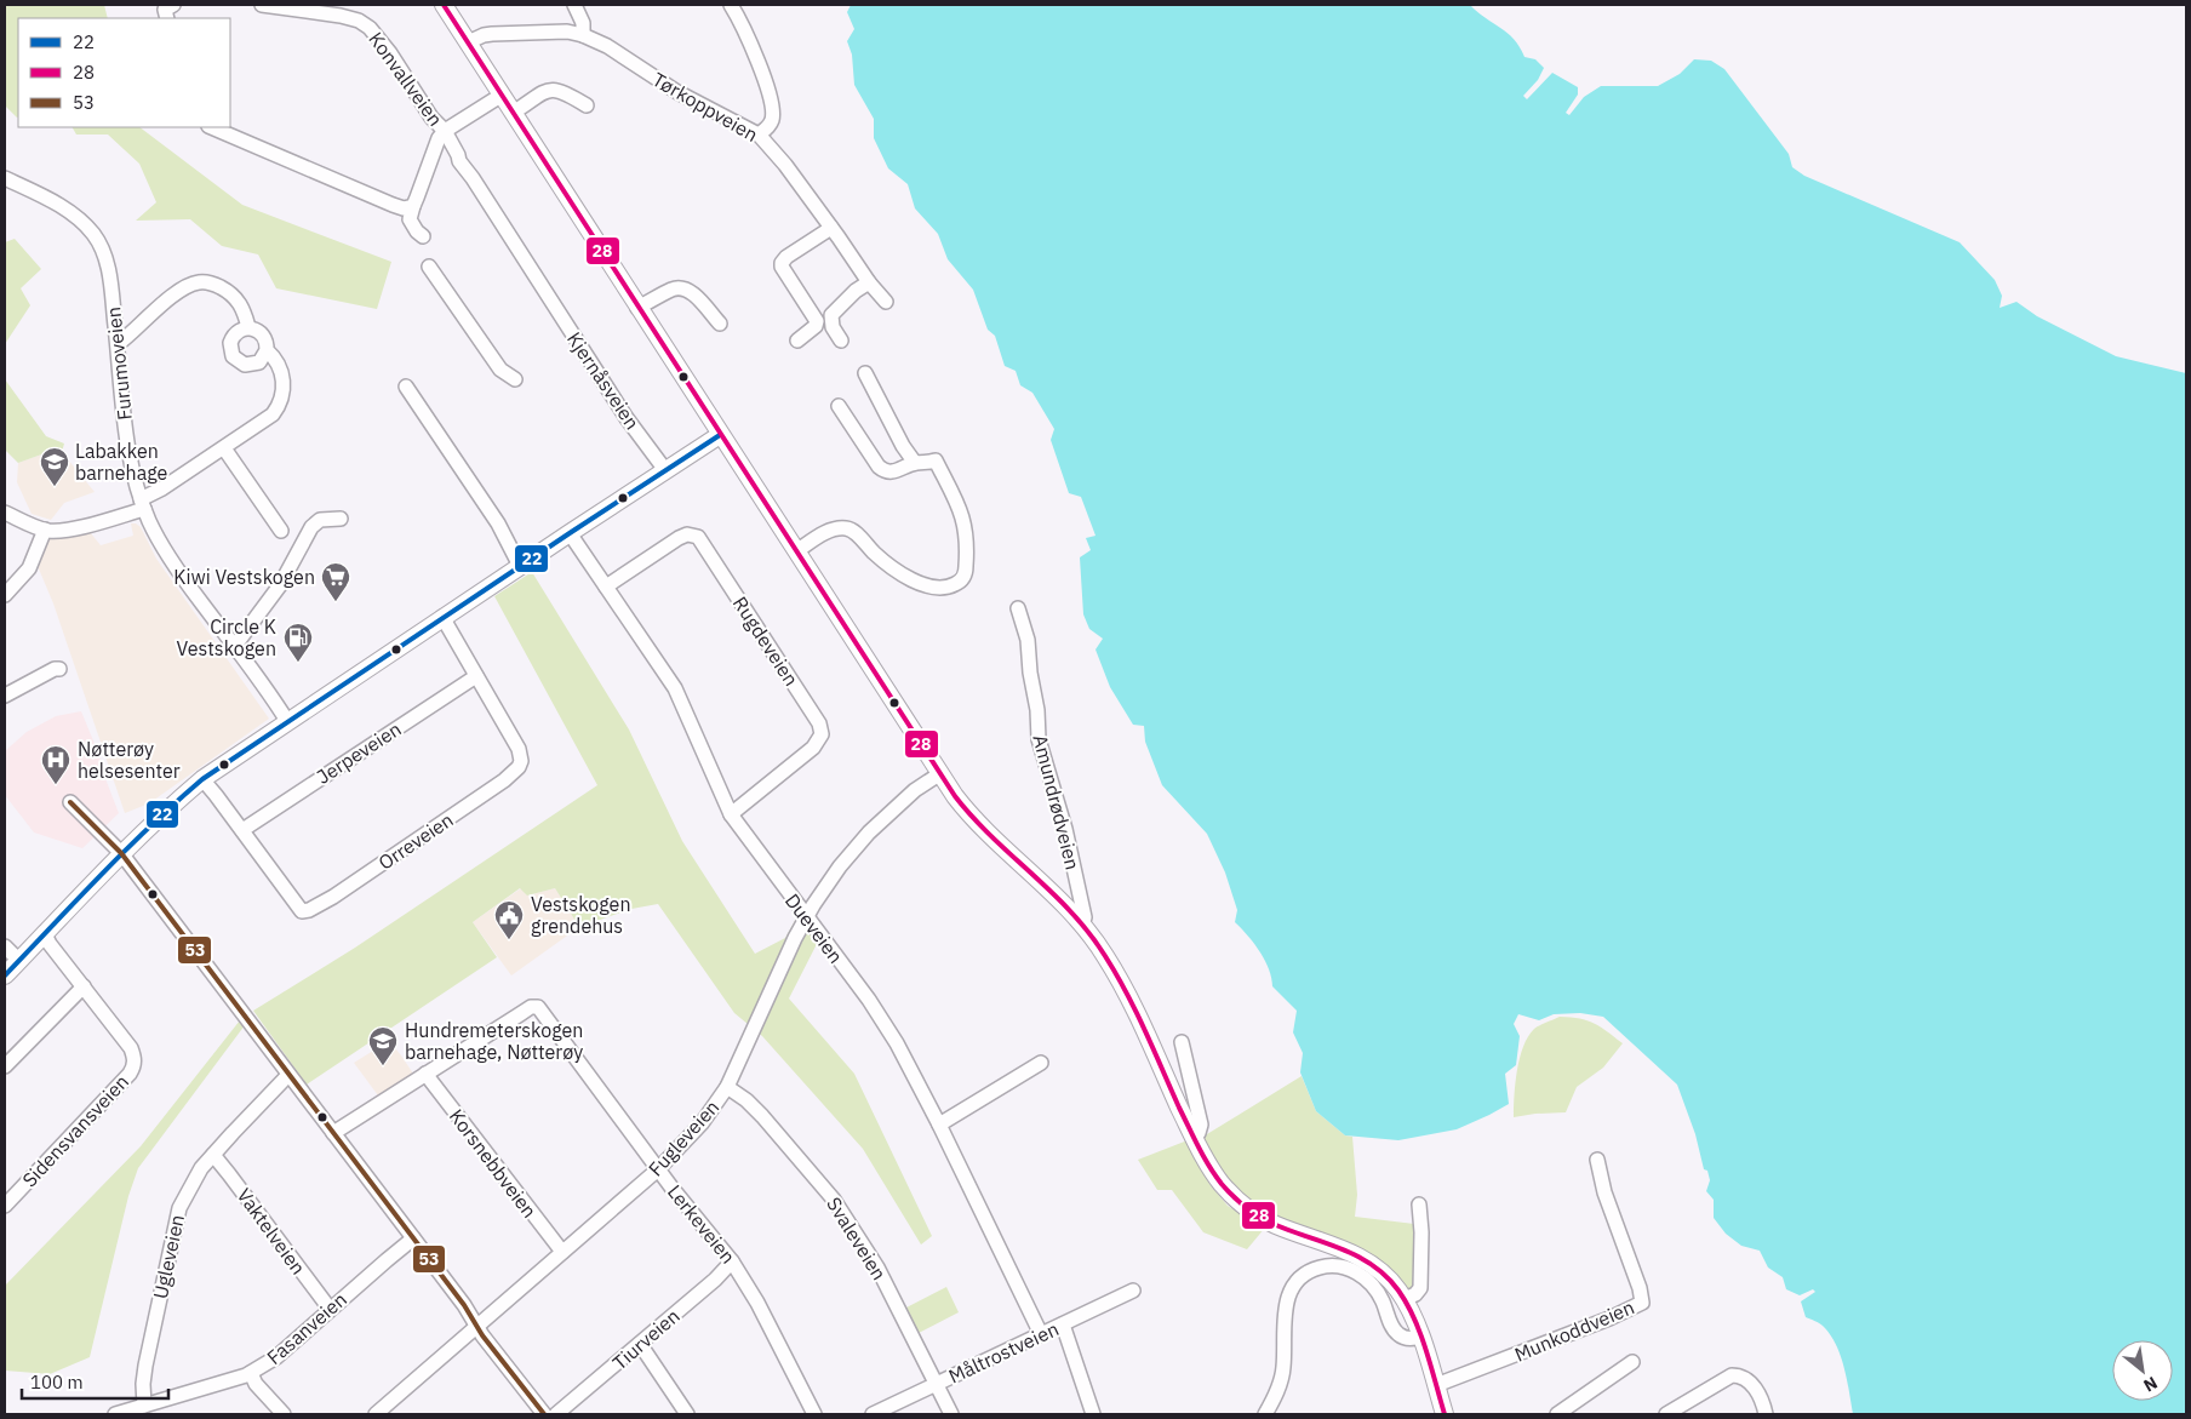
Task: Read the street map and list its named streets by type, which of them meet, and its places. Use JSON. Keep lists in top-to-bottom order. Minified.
{"streets":{"main road":["Amundrødveien"],"street":["Konvallveien","Tørkoppveien","Furumoveien","Kjernåsveien","Rugdeveien","Jerpeveien","Orreveien","Dueveien","Sidensvansveien","Fugleveien","Korsnebbveien","Lerkeveien","Vaktelveien","Svaleveien","Ugleveien","Fasanveien","Munkoddveien","Tiurveien","Måltrostveien"]},"crossings":[["Konvallveien","Kjernåsveien"],["Konvallveien","Amundrødveien"],["Tørkoppveien","Amundrødveien"],["Rugdeveien","Dueveien"],["Jerpeveien","Orreveien"],["Amundrødveien","Fugleveien"],["Amundrødveien","Munkoddveien"],["Dueveien","Fugleveien"],["Dueveien","Måltrostveien"],["Fugleveien","Korsnebbveien"],["Fugleveien","Lerkeveien"],["Fugleveien","Svaleveien"],["Korsnebbveien","Lerkeveien"],["Lerkeveien","Tiurveien"],["Vaktelveien","Ugleveien"],["Vaktelveien","Fasanveien"],["Svaleveien","Måltrostveien"],["Ugleveien","Fasanveien"]],"places":{"school or university":["Labakken barnehage","Hundremeterskogen barnehage, Nøtterøy"],"supermarket":["Kiwi Vestskogen"],"fuel station":["Circle K Vestskogen"],"hospital":["Nøtterøy helsesenter"],"public building":["Vestskogen grendehus"]},"lines":["transit line 28","transit line 22","transit line 53"],"legend":["22","28","53"],"scale_bar":"100 m","north":"bottom right"}
